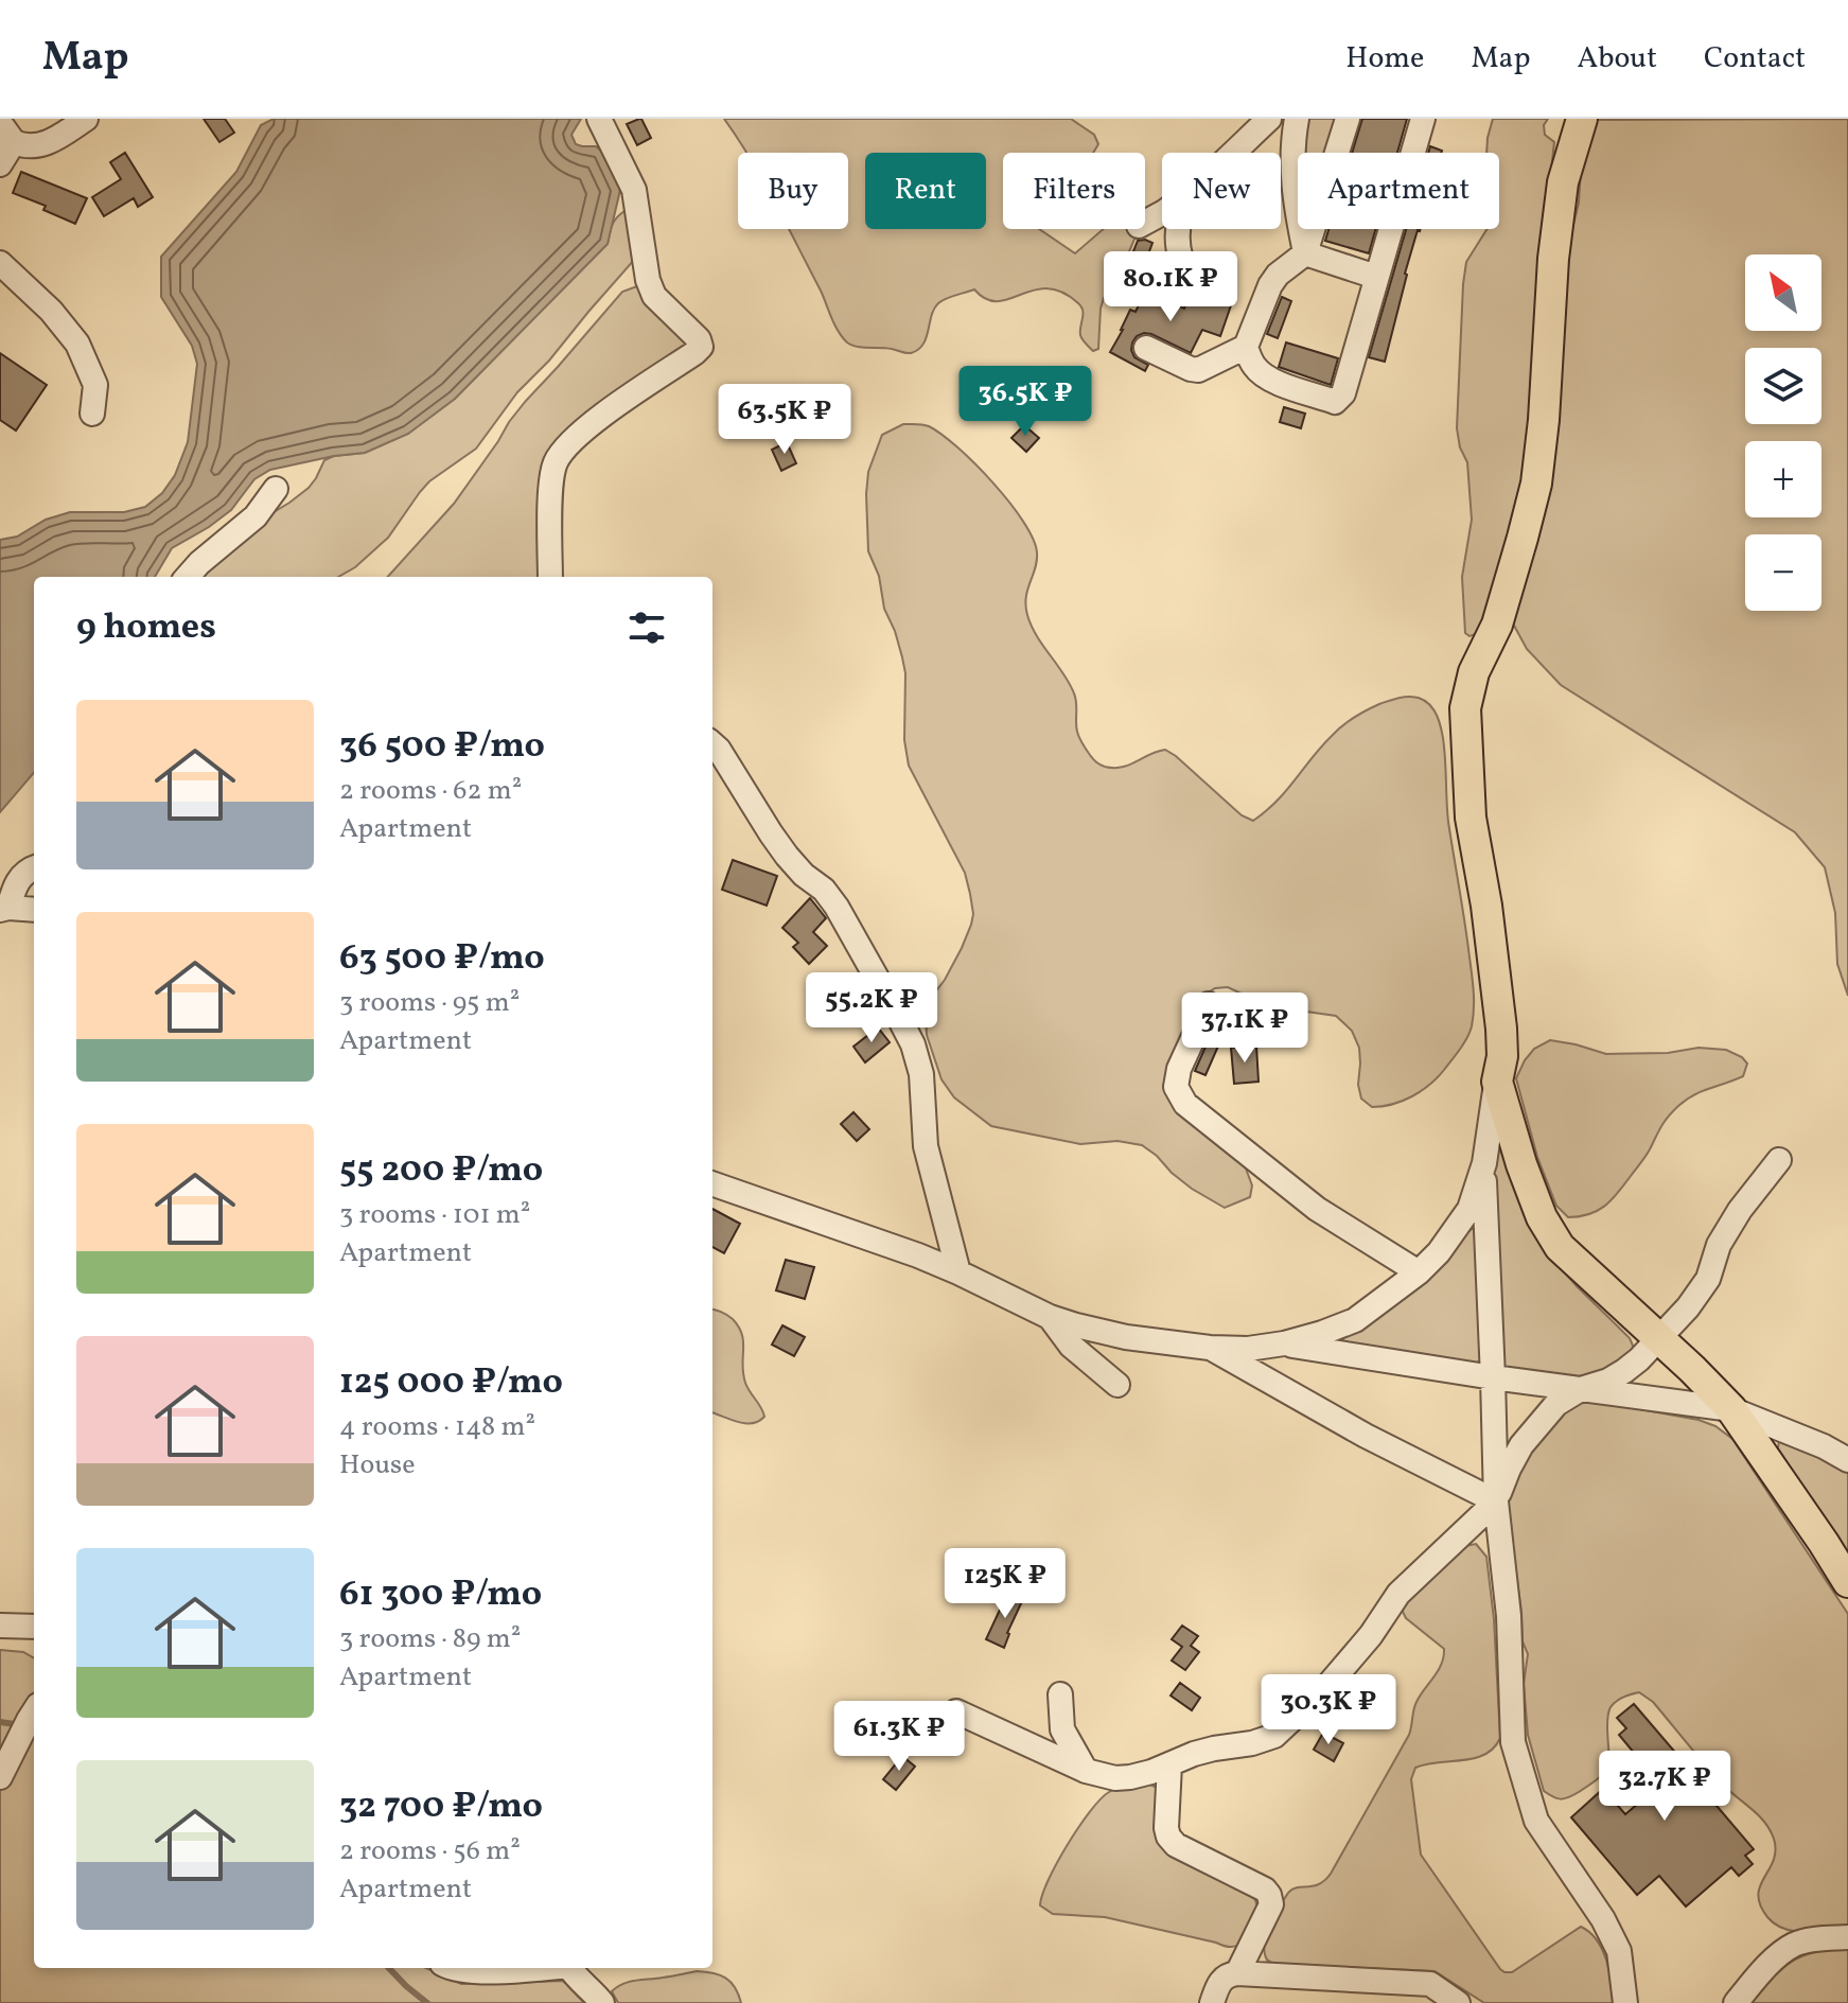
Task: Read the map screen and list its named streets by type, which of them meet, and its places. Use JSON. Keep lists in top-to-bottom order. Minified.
{"north":"top left","page":{"header":"Map","nav":["Home","Map","About","Contact"],"chip":["Buy","Rent","Filters","New","Apartment"],"price":["80.1K ₽","36.5K ₽","63.5K ₽","55.2K ₽","37.1K ₽","125K ₽","30.3K ₽","61.3K ₽","32.7K ₽"],"map_buttons":["+","−"],"heading":"9 homes","list":[{"name":"36 500 ₽/mo","note":"2 rooms · 62 m² · Apartment"},{"name":"63 500 ₽/mo","note":"3 rooms · 95 m² · Apartment"},{"name":"55 200 ₽/mo","note":"3 rooms · 101 m² · Apartment"},{"name":"125 000 ₽/mo","note":"4 rooms · 148 m² · House"},{"name":"61 300 ₽/mo","note":"3 rooms · 89 m² · Apartment"},{"name":"32 700 ₽/mo","note":"2 rooms · 56 m² · Apartment"}]}}
